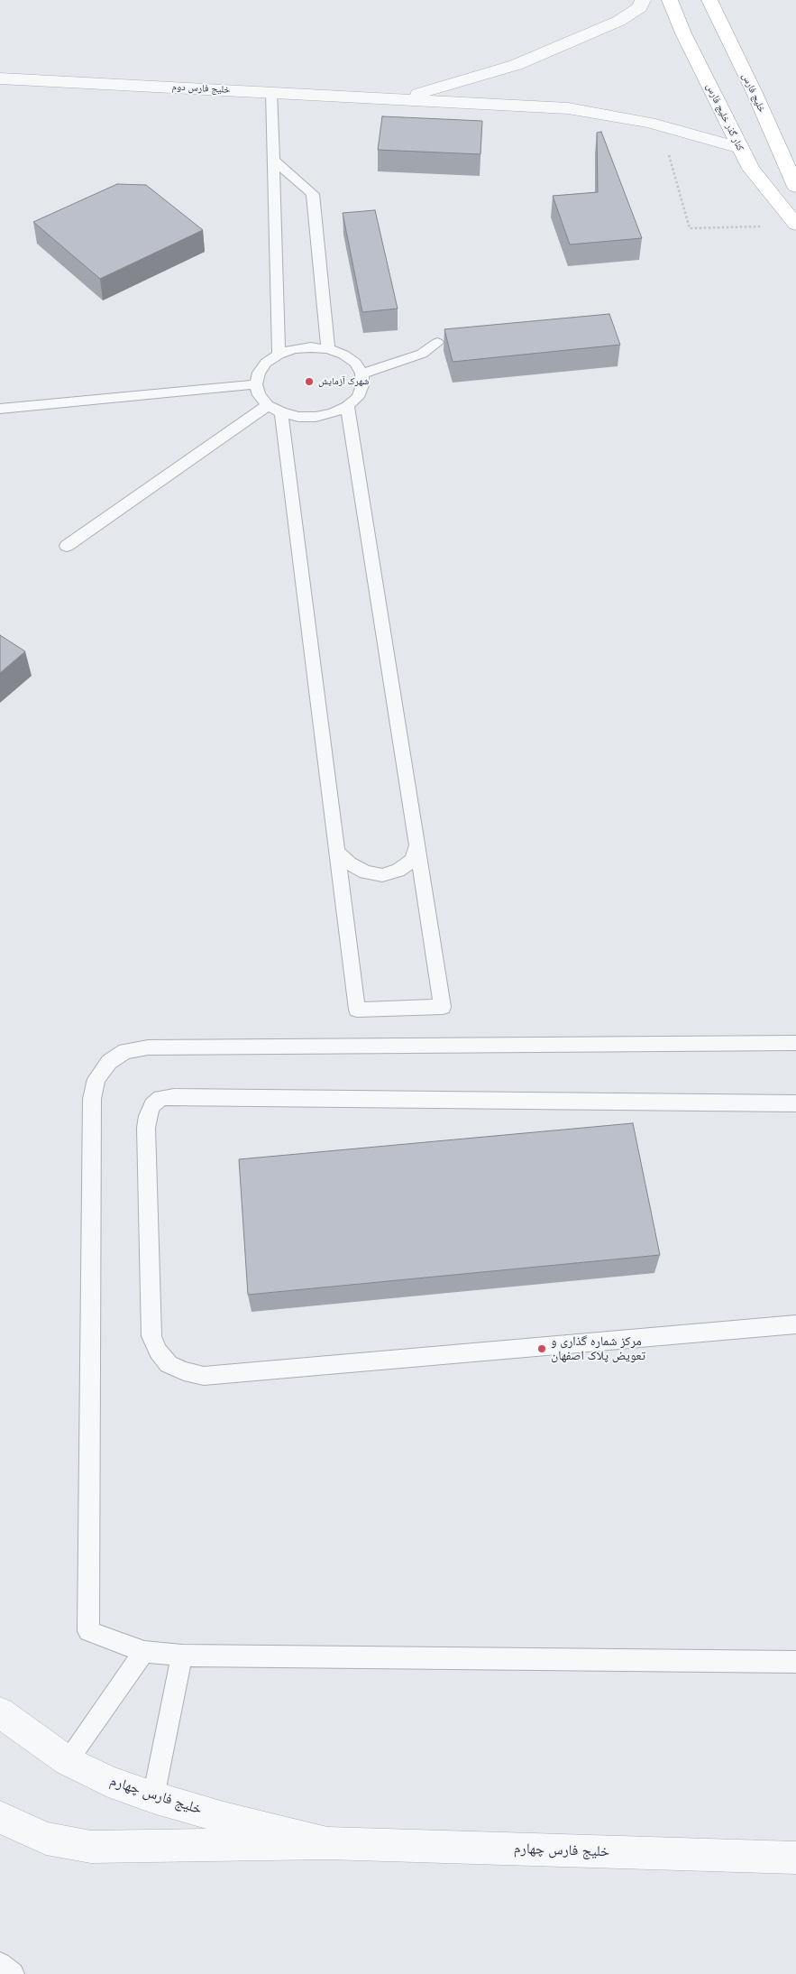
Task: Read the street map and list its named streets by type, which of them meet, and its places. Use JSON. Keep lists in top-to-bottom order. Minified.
{"streets":{"highway":["خلیج فارس","کنار گذر خلیج فارس"],"street":["خلیج فارس دوم","خلیج فارس چهارم"]},"crossings":[["خلیج فارس دوم","کنار گذر خلیج فارس"]],"places":["شهرک آزمایش","مرکز شماره گذاری و تعویض پلاک اصفهان"]}
